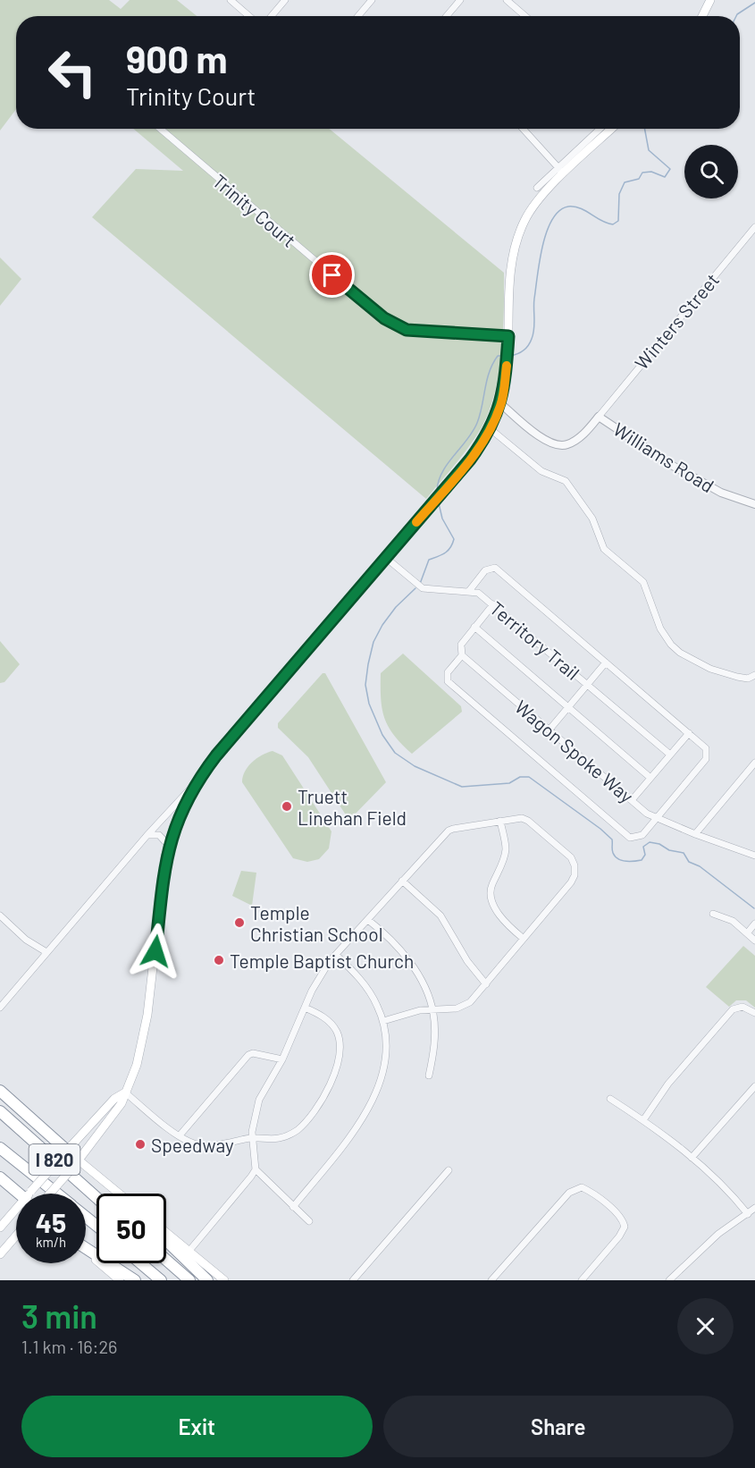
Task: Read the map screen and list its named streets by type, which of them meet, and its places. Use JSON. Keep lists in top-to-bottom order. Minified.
{"streets":{"highway":["I 820"],"street":["Trinity Court","Winters Street","Williams Road","Territory Trail","Wagon Spoke Way"]},"crossings":[["Winters Street","Williams Road"]],"places":["Truett Linehan Field","Temple Christian School","Temple Baptist Church","Speedway"],"page":{"turn":["900 m","Trinity Court"],"speed":"45 km/h","limit":"50","heading":["3 min","1.1 km · 16:26"],"buttons":["Exit","Share"]}}
